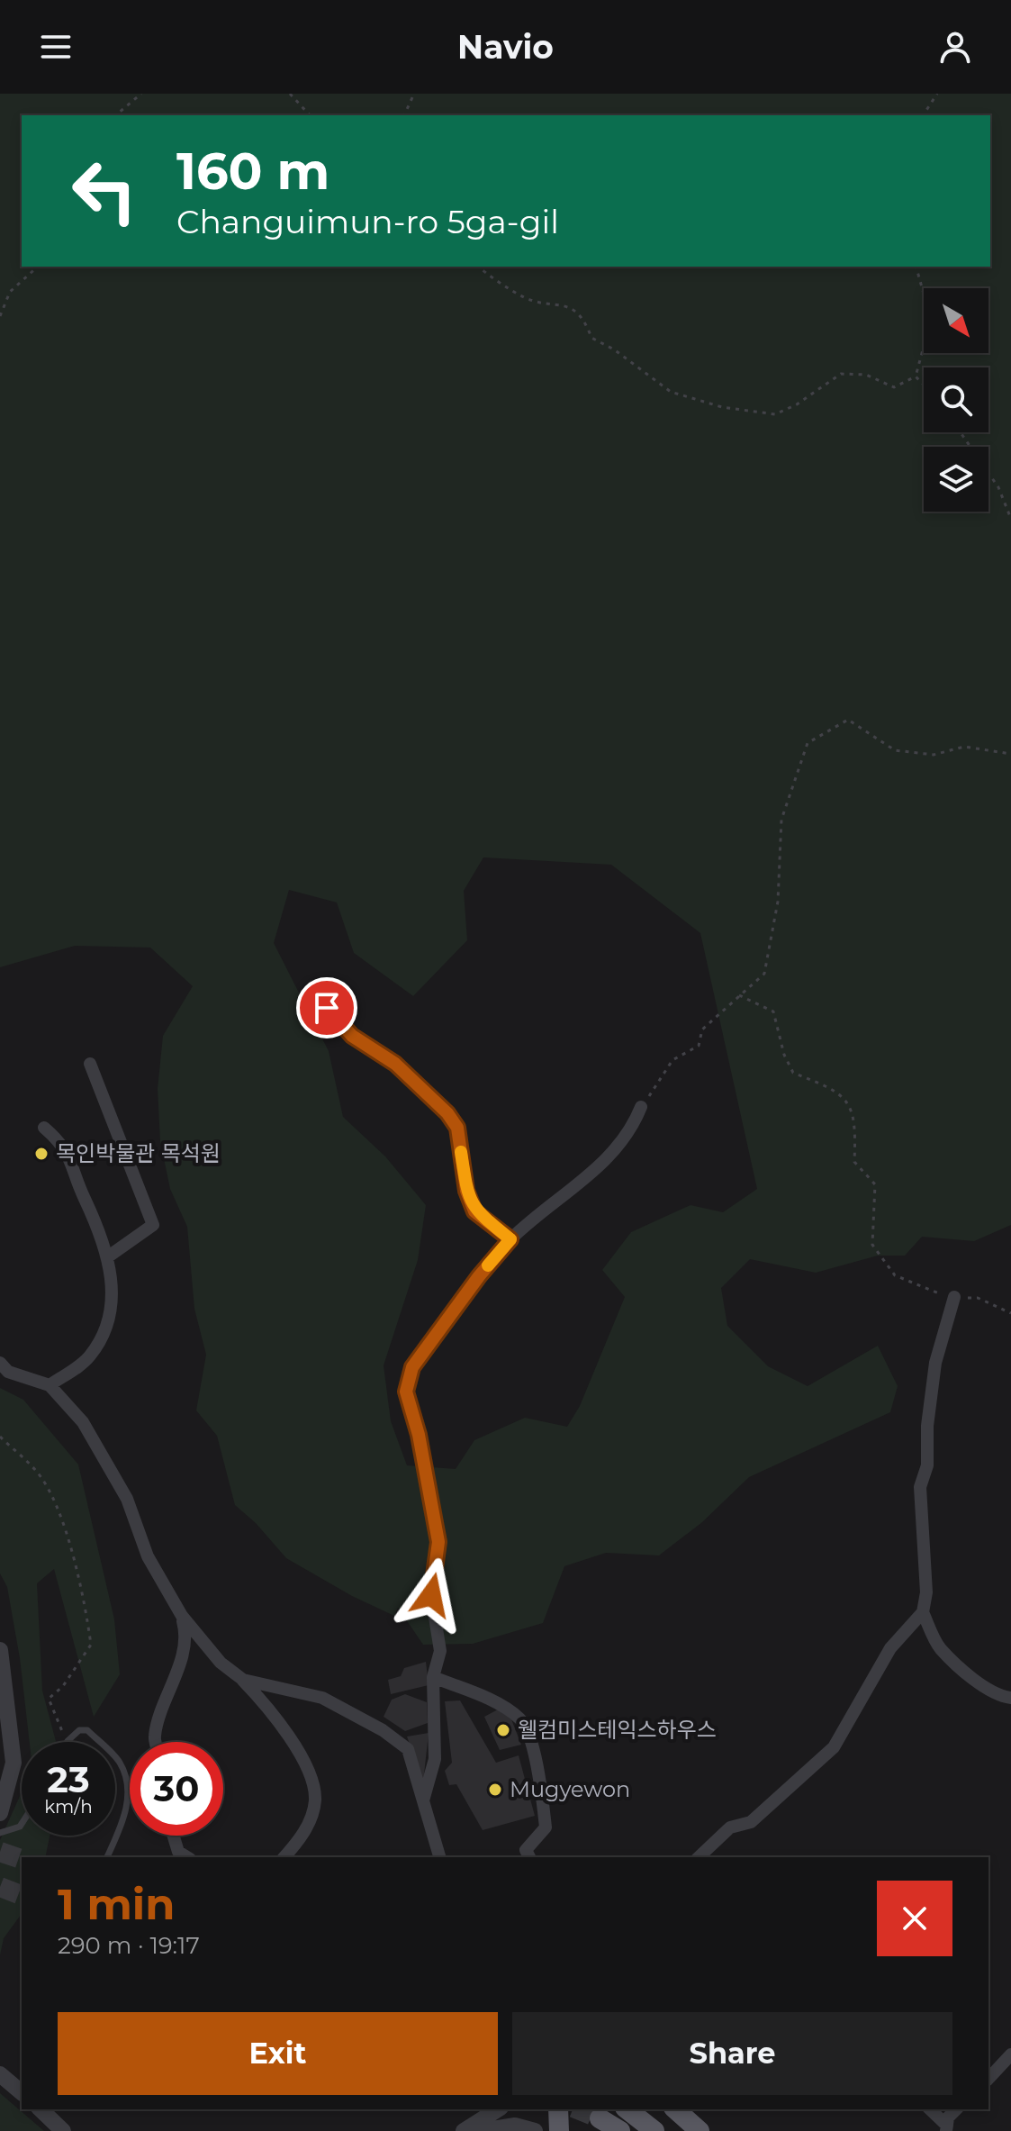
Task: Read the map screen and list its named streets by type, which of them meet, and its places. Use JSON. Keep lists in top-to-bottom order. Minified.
{"places":["목인박물관 목석원","웰컴미스테익스하우스","Mugyewon"],"north":"bottom right","page":{"header":"Navio","turn":["160 m","Changuimun-ro 5ga-gil"],"speed":"23 km/h","limit":"30","heading":["1 min","290 m · 19:17"],"buttons":["Exit","Share"]}}
